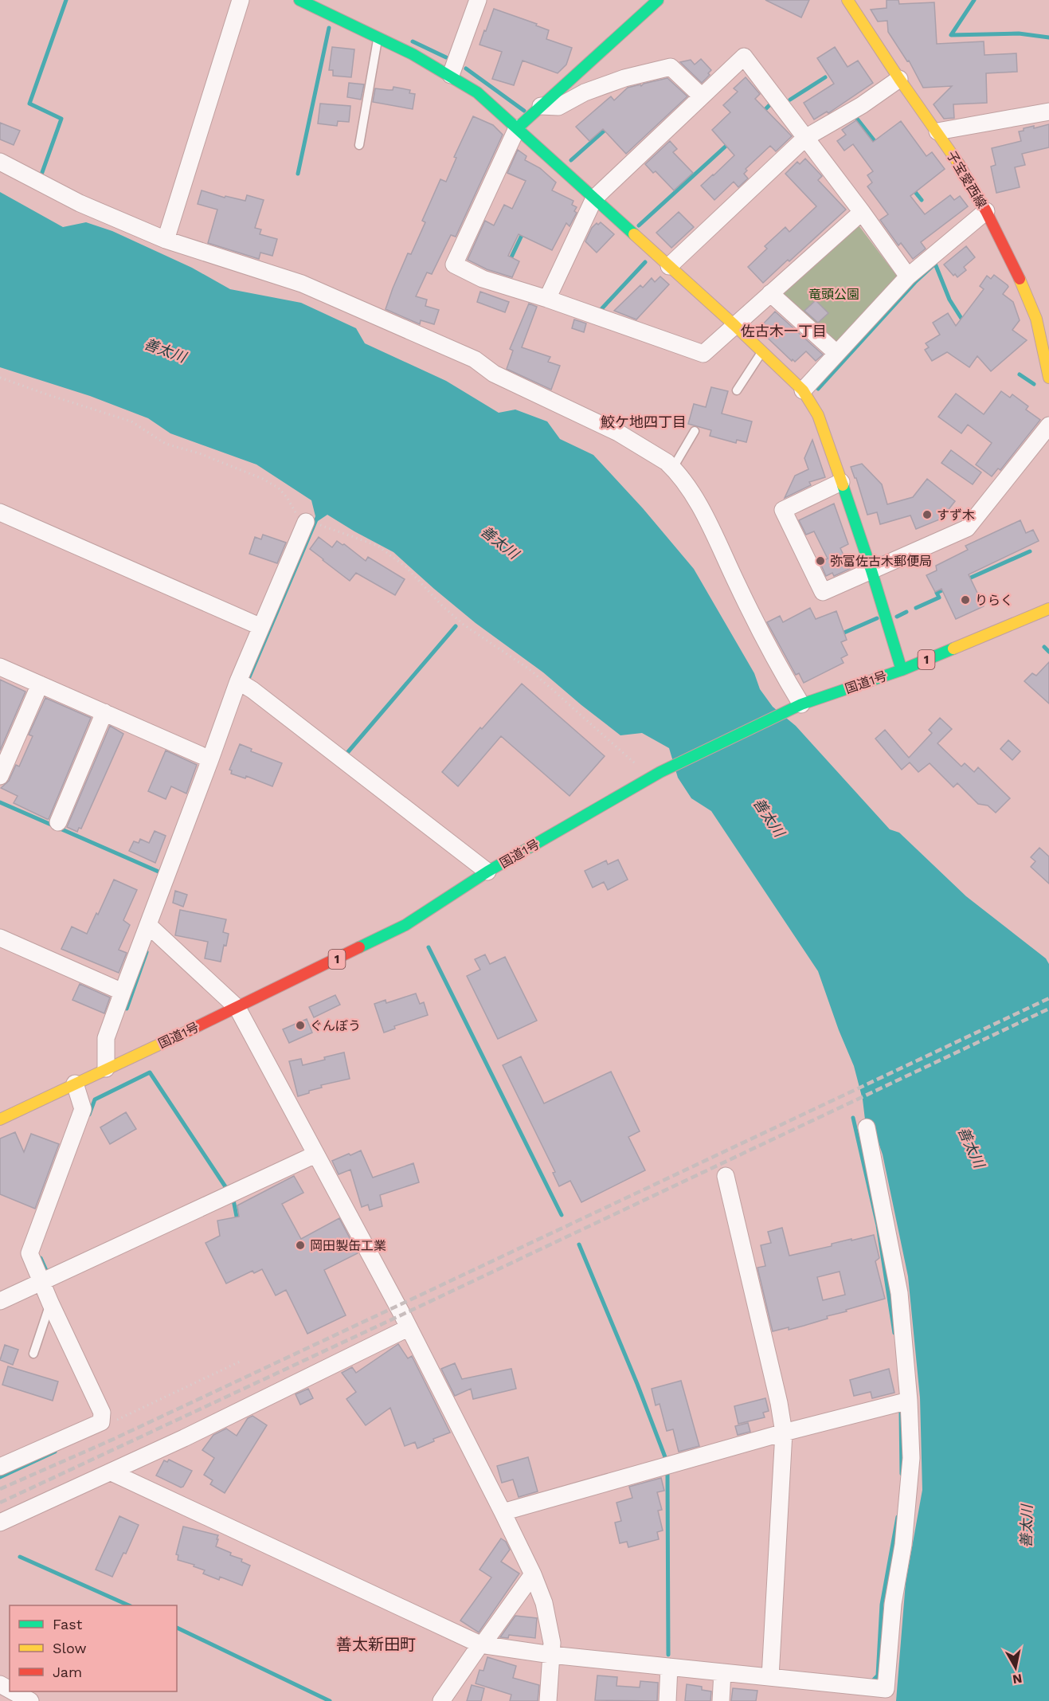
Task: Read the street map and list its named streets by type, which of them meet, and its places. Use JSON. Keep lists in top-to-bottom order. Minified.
{"streets":{"main road":["子宝愛西線","1","国道1号"]},"districts":["佐古木一丁目","鮫ケ地四丁目","善太新田町"],"water":["善太川"],"parks":["竜頭公園"],"places":["すず木","弥富佐古木郵便局","りらく","ぐんぽう","岡田製缶工業"],"legend":["Fast","Slow","Jam"],"north":"bottom"}
